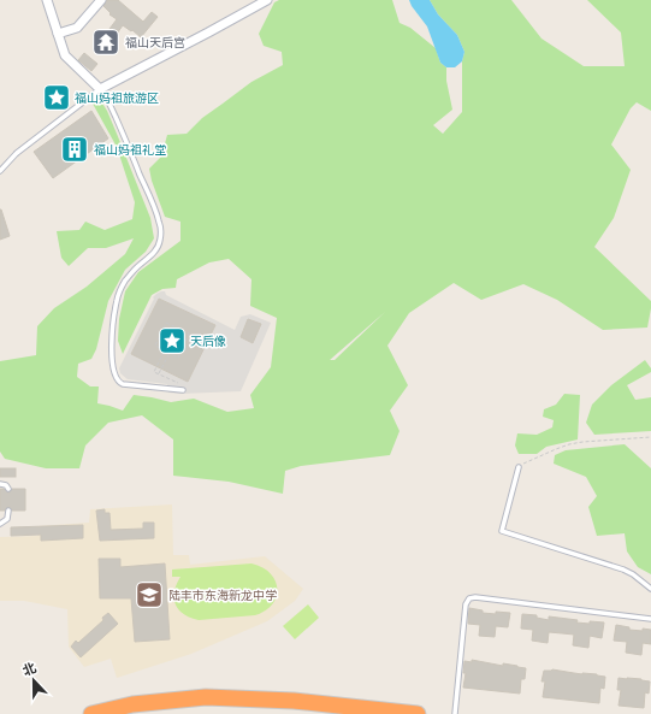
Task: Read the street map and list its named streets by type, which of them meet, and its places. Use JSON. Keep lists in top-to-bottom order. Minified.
{"places":{"temple":["福山天后宫"],"place":["福山妈祖旅游区","天后像"],"building":["福山妈祖礼堂"],"school or university":["陆丰市东海新龙中学"]},"north":"top"}
